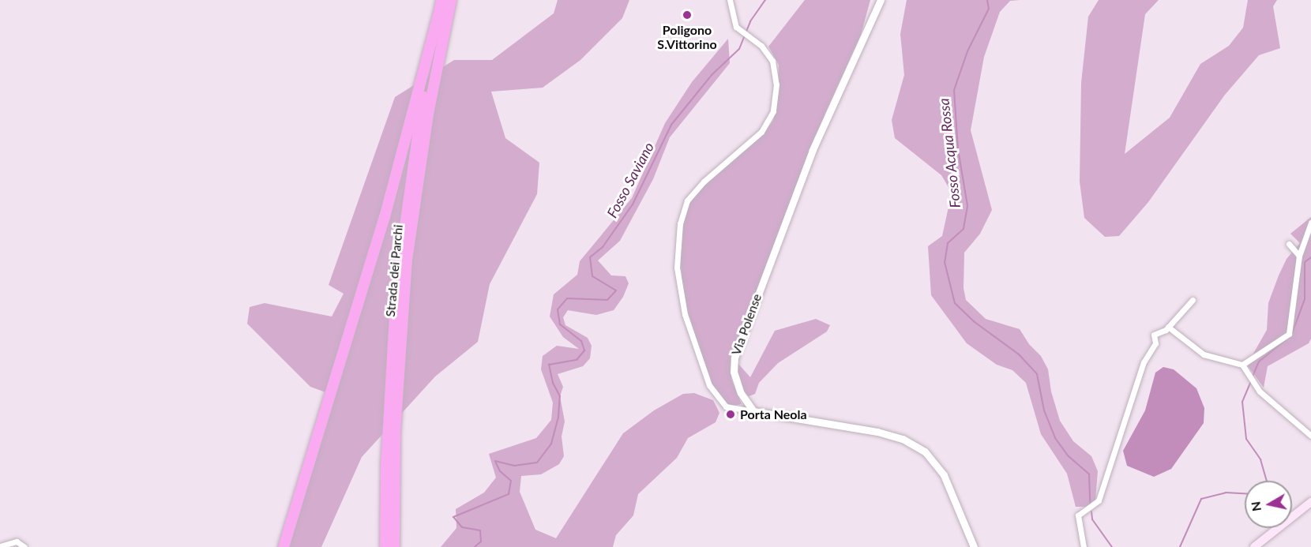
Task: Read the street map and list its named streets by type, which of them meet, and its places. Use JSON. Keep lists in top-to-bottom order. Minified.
{"streets":{"highway":["Strada dei Parchi"],"street":["Via Polense"]},"water":["Fosso Acqua Rossa","Fosso Saviano"],"places":["Poligono S.Vittorino","Porta Neola"],"north":"left"}
